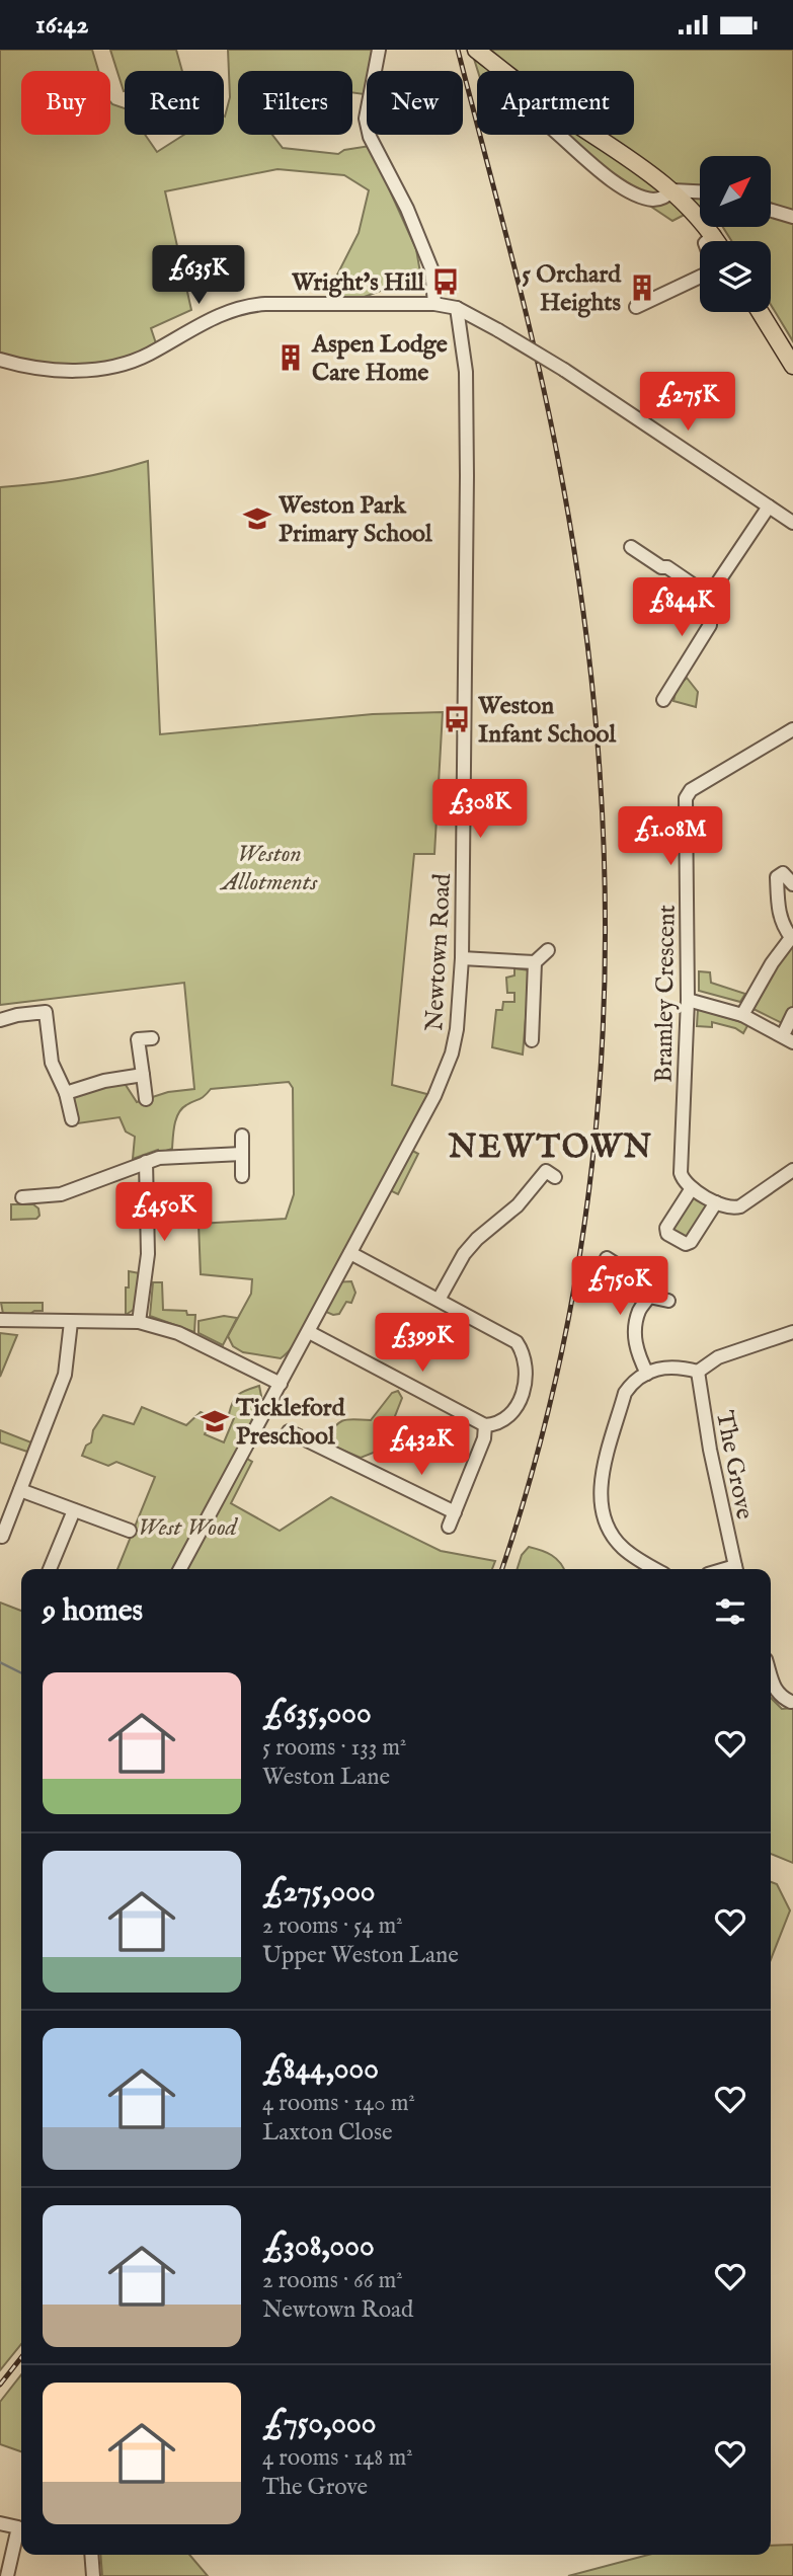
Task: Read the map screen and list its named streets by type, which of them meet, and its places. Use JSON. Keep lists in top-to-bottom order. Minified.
{"streets":{"street":["Newtown Road","Bramley Crescent","The Grove"]},"districts":["NEWTOWN"],"parks":["Weston Allotments","West Wood"],"places":{"bus stop":["Wright's Hill","Weston Infant School"],"building":["5 Orchard Heights","Aspen Lodge Care Home"],"school or university":["Weston Park Primary School","Tickleford Preschool"]},"north":"top right","page":{"status":"16:42","chip":["Buy","Rent","Filters","New","Apartment"],"price":["£635K","£275K","£844K","£308K","£1.08M","£450K","£750K","£399K","£432K"],"heading":"9 homes","list":[{"name":"£635,000","note":"5 rooms · 133 m² · Weston Lane"},{"name":"£275,000","note":"2 rooms · 54 m² · Upper Weston Lane"},{"name":"£844,000","note":"4 rooms · 140 m² · Laxton Close"},{"name":"£308,000","note":"2 rooms · 66 m² · Newtown Road"},{"name":"£750,000","note":"4 rooms · 148 m² · The Grove"}]}}
